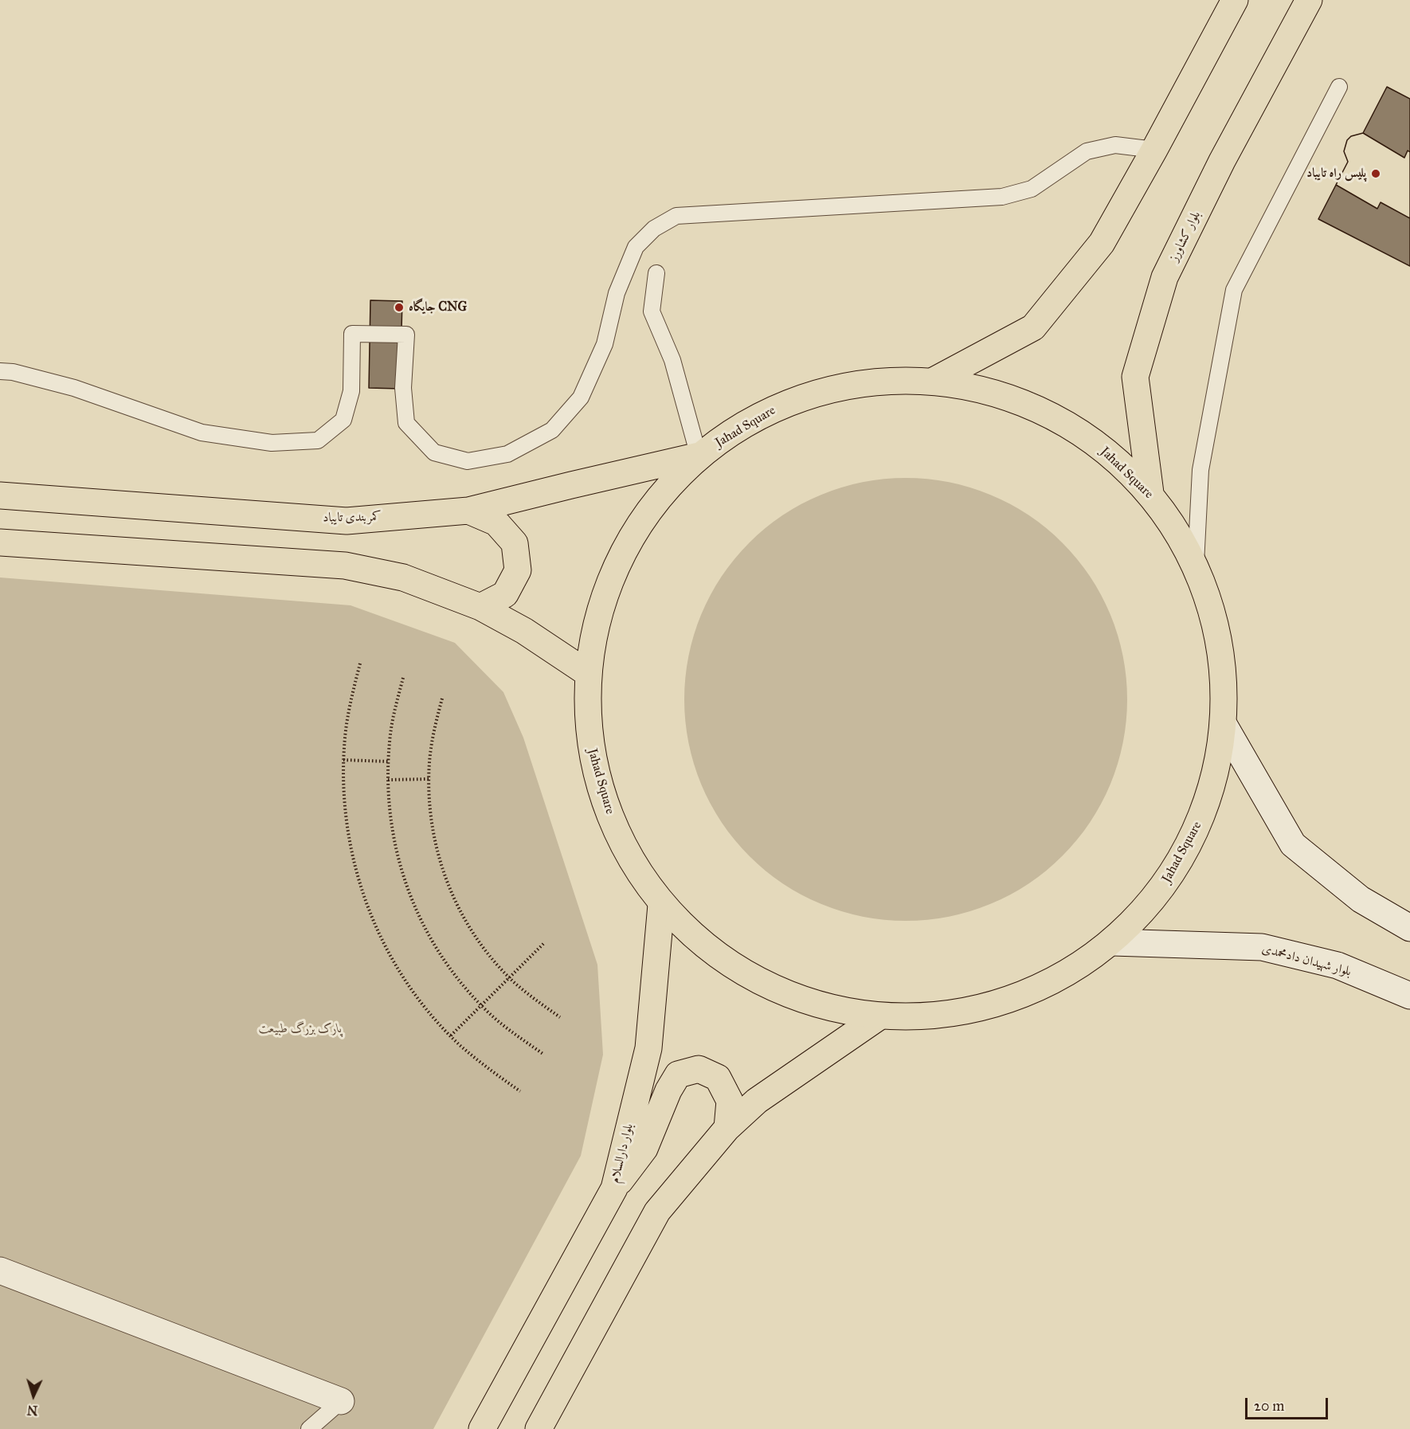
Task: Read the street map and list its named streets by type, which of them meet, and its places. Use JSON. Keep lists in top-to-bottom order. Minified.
{"streets":{"main road":["بلوار کشاورز","Jahad Square","کمربندی تایباد","بلوار شهیدان دادمحمدی","بلوار دارالسلام"]},"crossings":[["بلوار کشاورز","Jahad Square"],["Jahad Square","کمربندی تایباد"],["Jahad Square","بلوار شهیدان دادمحمدی"],["Jahad Square","بلوار دارالسلام"]],"parks":["پارک بزرگ طبیعت"],"places":["پلیس راه تایباد","جایگاه CNG"],"scale_bar":"20 m","north":"bottom"}
